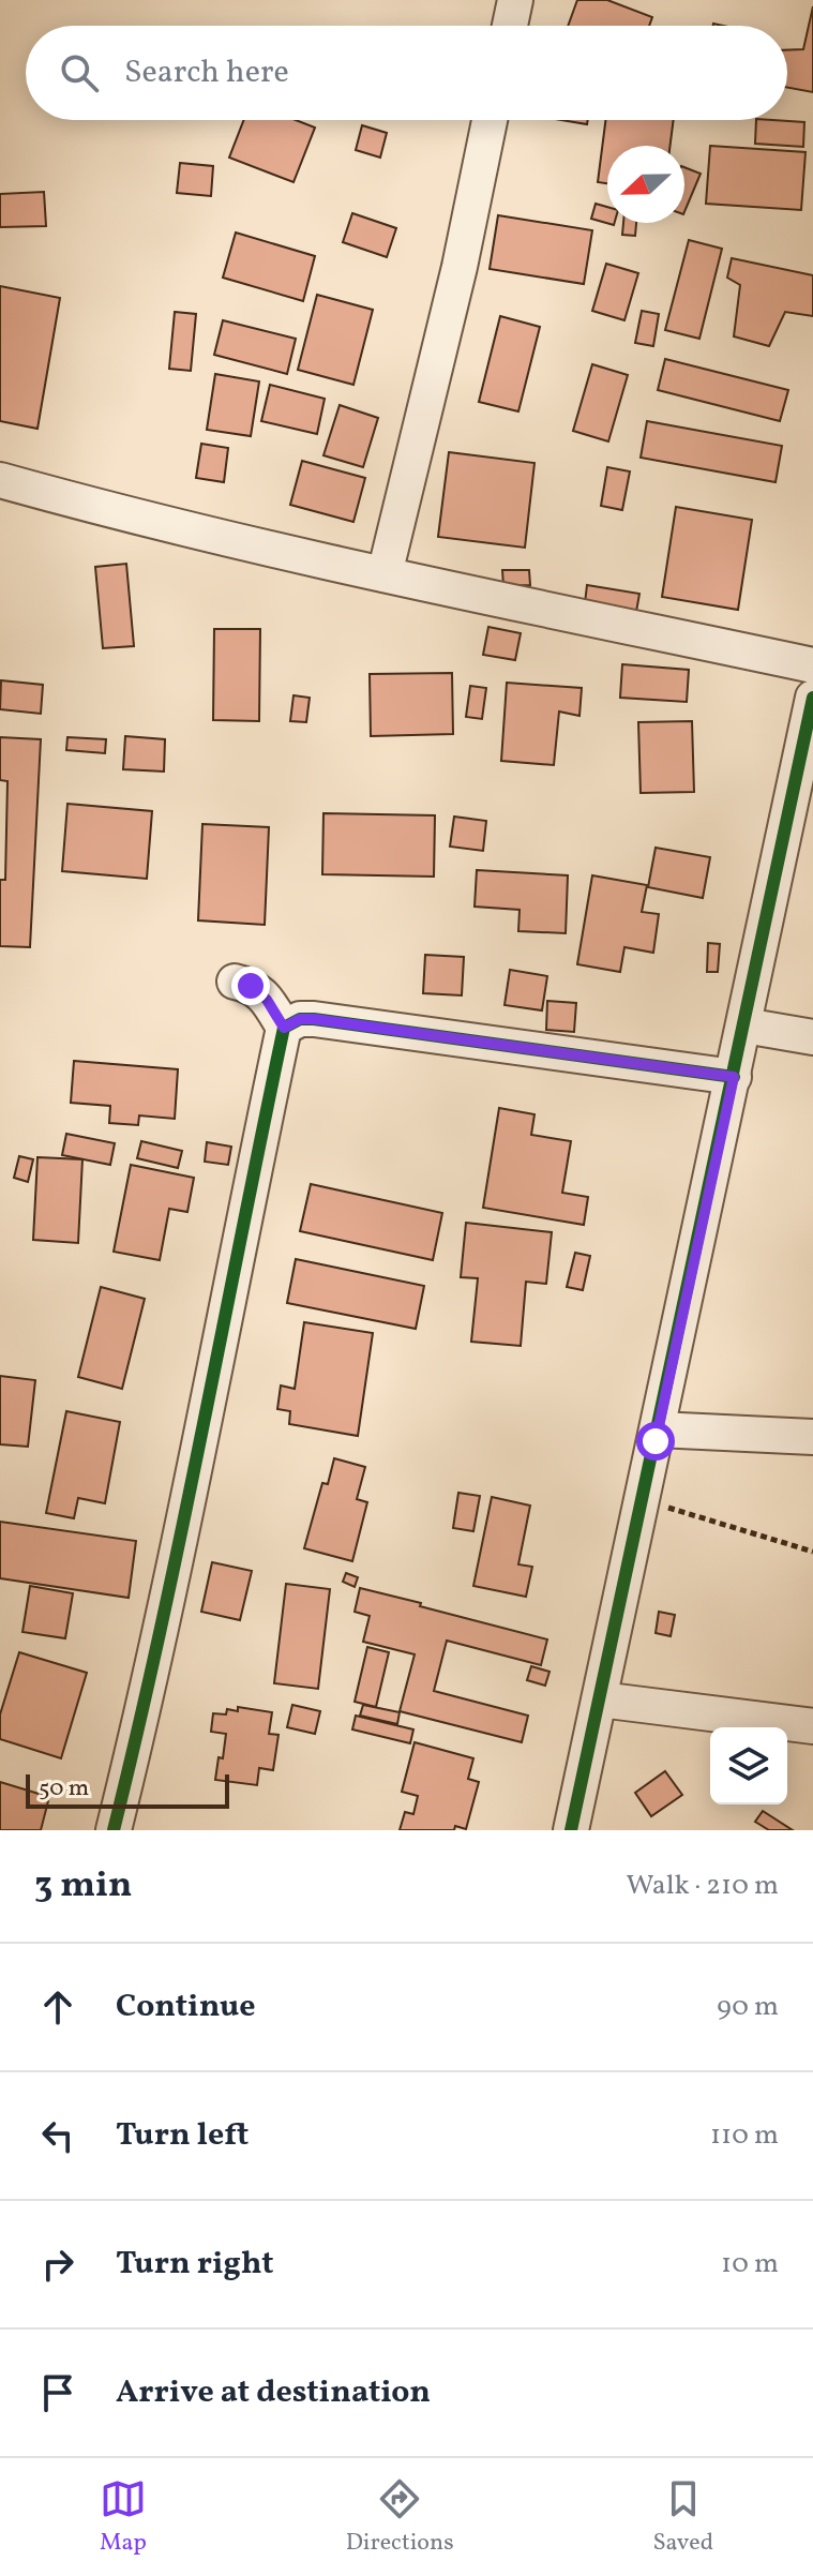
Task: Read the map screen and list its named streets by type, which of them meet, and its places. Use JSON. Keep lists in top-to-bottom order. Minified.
{"scale_bar":"50 m","north":"left","page":{"search":"Search here","scale":"50 m","heading":["3 min","Walk · 210 m"],"list":[["Continue","90 m"],["Turn left","110 m"],["Turn right","10 m"],"Arrive at destination"],"nav":["Map","Directions","Saved"]}}
